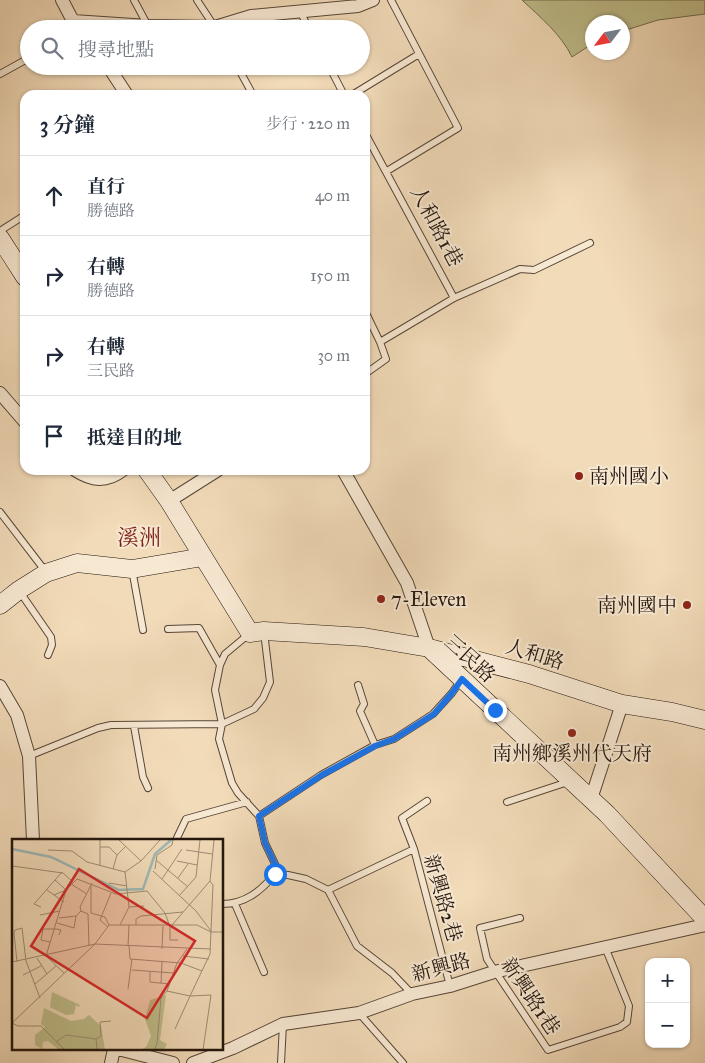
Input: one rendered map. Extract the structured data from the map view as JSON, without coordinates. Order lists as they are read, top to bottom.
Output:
{
  "streets": {
    "main road": ["人和路", "三民路"],
    "street": ["新興路"],
    "lane": ["人和路1巷", "新興路2巷", "新興路1巷"]
  },
  "crossings": [
    ["人和路", "三民路"],
    ["新興路2巷", "新興路"],
    ["新興路", "新興路1巷"]
  ],
  "districts": ["溪洲"],
  "places": [
    "南州國小",
    "7-Eleven",
    "南州國中",
    "南州鄉溪州代天府"
  ],
  "north": "bottom left",
  "page": {
    "search": "搜尋地點",
    "heading": ["3 分鐘", "步行 · 220 m"],
    "list": [
      ["直行", "勝德路", "40 m"],
      ["右轉", "勝德路", "150 m"],
      ["右轉", "三民路", "30 m"],
      "抵達目的地"
    ],
    "map_buttons": ["+", "−"]
  }
}
